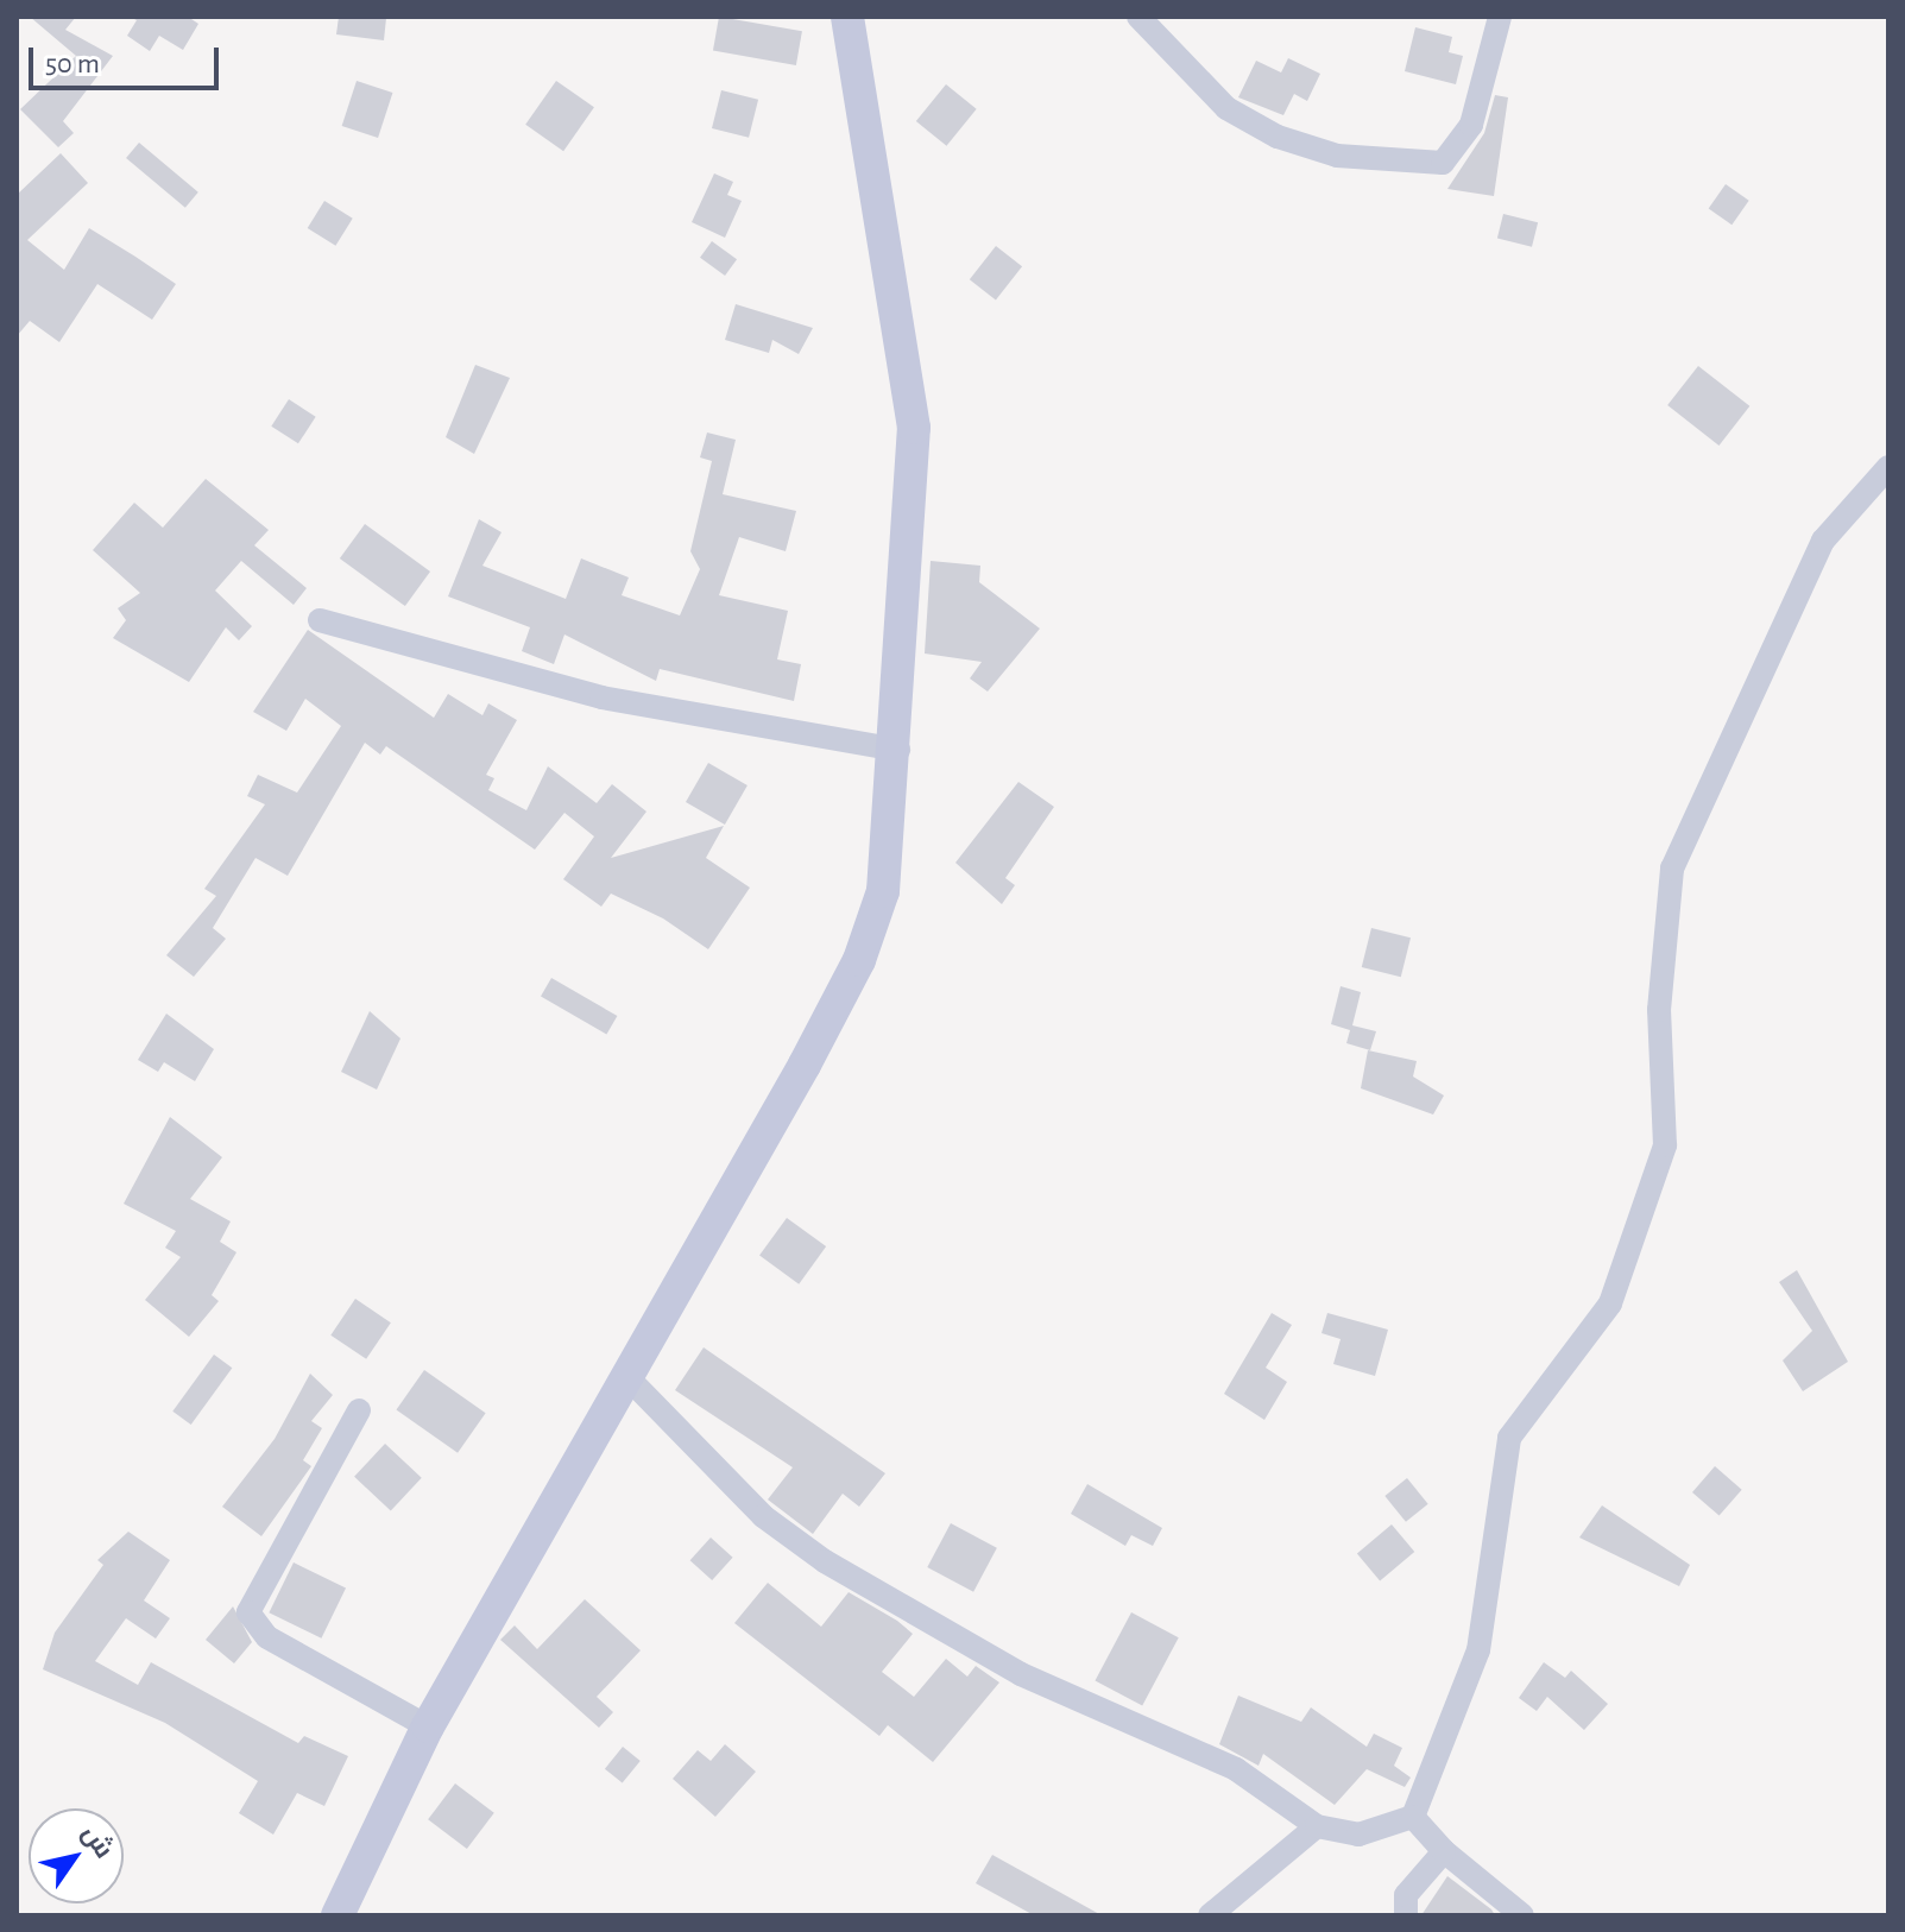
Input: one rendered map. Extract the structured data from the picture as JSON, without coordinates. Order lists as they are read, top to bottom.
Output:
{
  "scale_bar": "50 m",
  "north": "top right"
}
